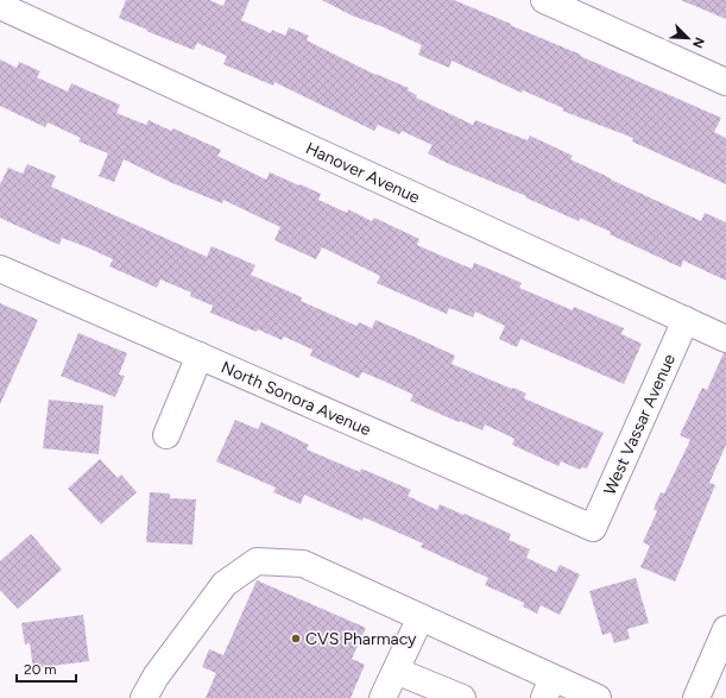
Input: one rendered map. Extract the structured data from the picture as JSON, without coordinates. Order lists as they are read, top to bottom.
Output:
{
  "streets": {
    "street": ["Hanover Avenue", "North Sonora Avenue", "West Vassar Avenue"]
  },
  "crossings": [
    ["Hanover Avenue", "West Vassar Avenue"],
    ["North Sonora Avenue", "West Vassar Avenue"]
  ],
  "places": ["CVS Pharmacy"],
  "scale_bar": "20 m",
  "north": "bottom right"
}
